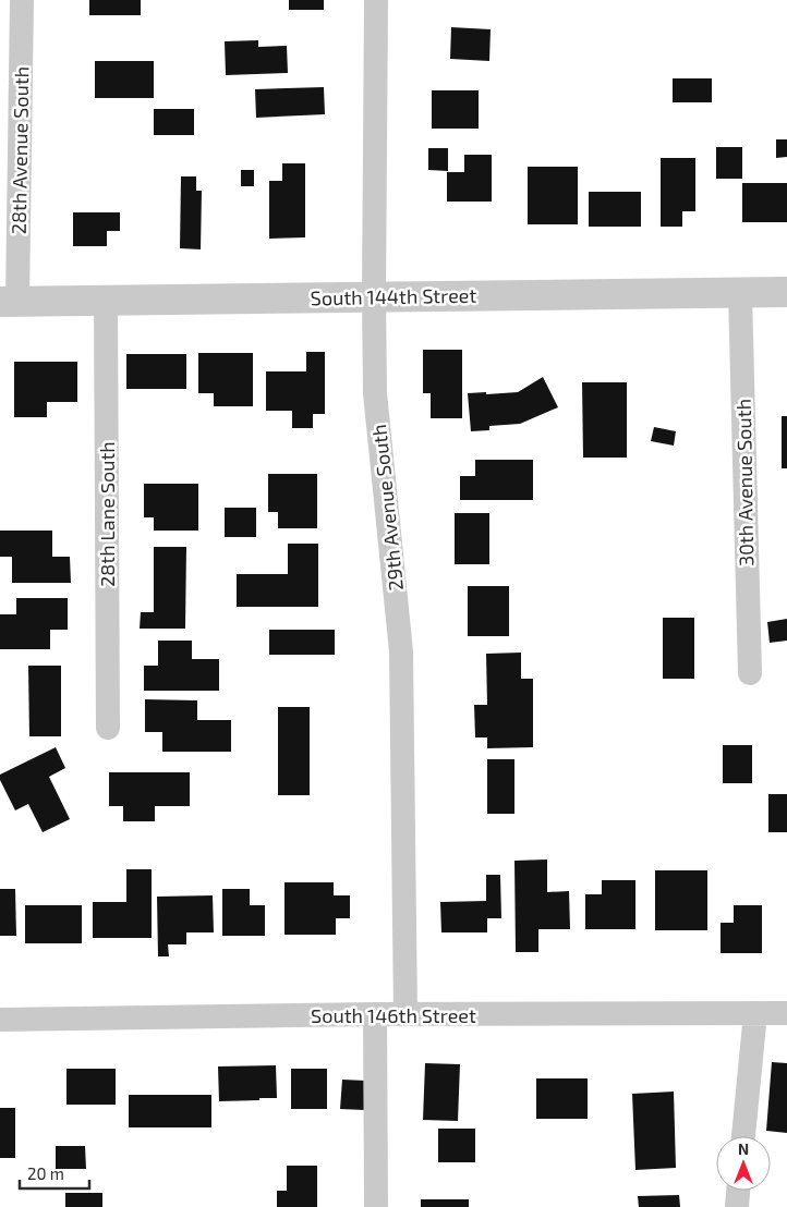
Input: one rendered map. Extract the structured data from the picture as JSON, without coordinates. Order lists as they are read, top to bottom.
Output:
{
  "streets": {
    "street": [
      "28th Avenue South",
      "South 144th Street",
      "30th Avenue South",
      "29th Avenue South",
      "28th Lane South",
      "South 146th Street"
    ]
  },
  "crossings": [
    ["28th Avenue South", "South 144th Street"],
    ["South 144th Street", "30th Avenue South"],
    ["South 144th Street", "29th Avenue South"],
    ["South 144th Street", "28th Lane South"],
    ["29th Avenue South", "South 146th Street"]
  ],
  "scale_bar": "20 m",
  "north": "top"
}
